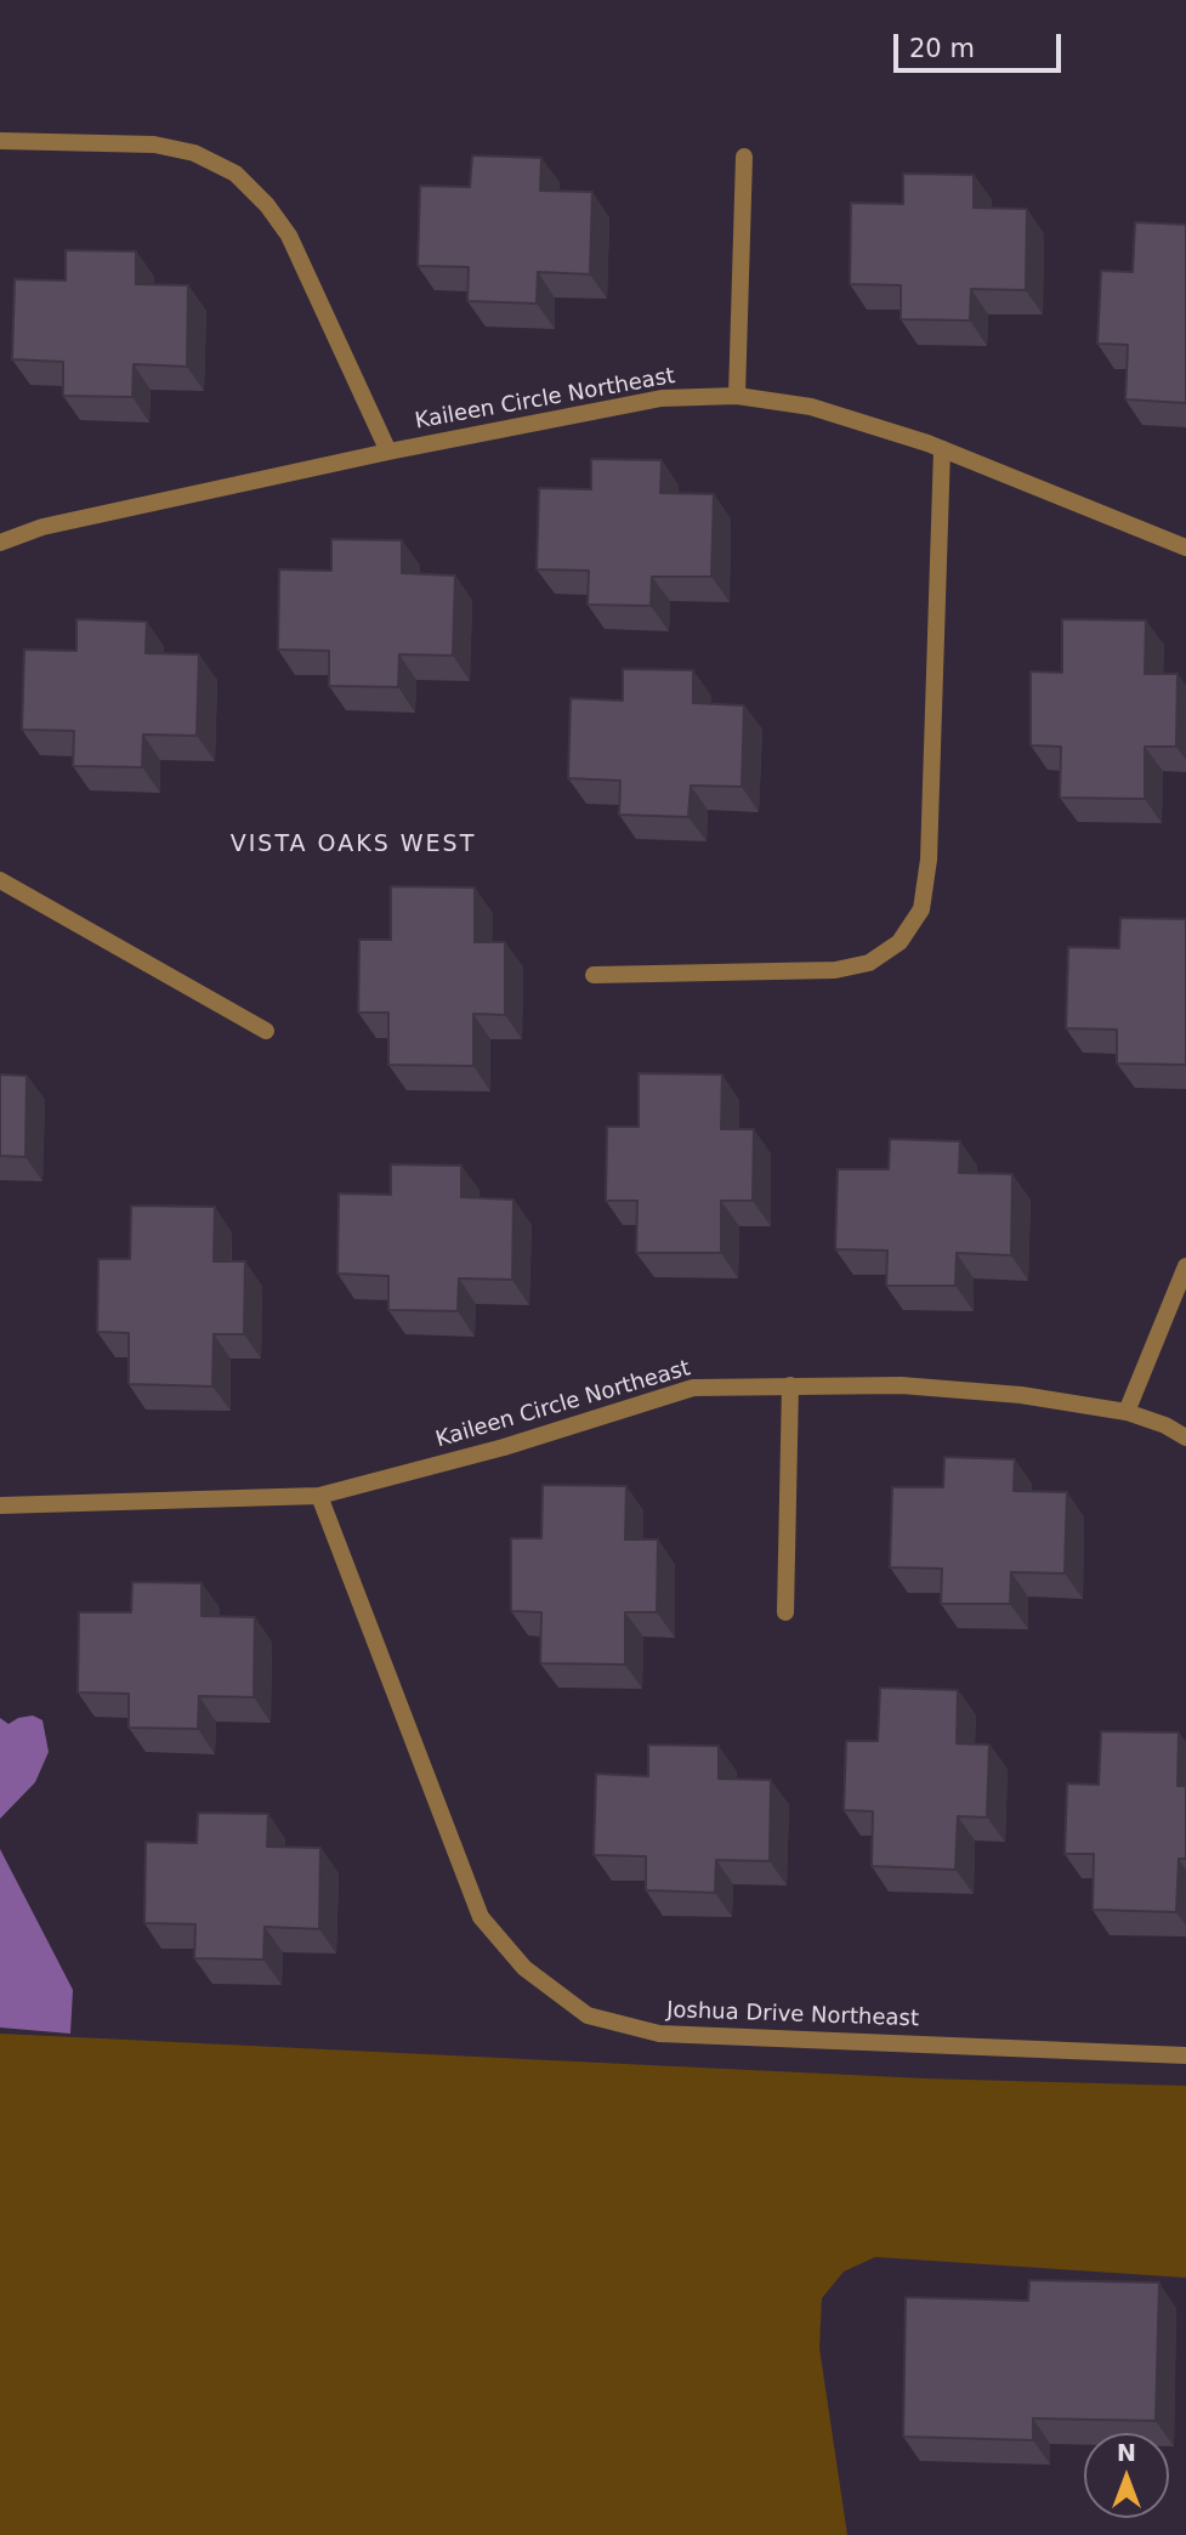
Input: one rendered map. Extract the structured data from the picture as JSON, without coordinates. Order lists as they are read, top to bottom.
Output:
{
  "streets": {
    "street": ["Kaileen Circle Northeast", "Joshua Drive Northeast"]
  },
  "crossings": [
    ["Kaileen Circle Northeast", "Joshua Drive Northeast"]
  ],
  "districts": ["VISTA OAKS WEST"],
  "scale_bar": "20 m",
  "north": "top"
}
